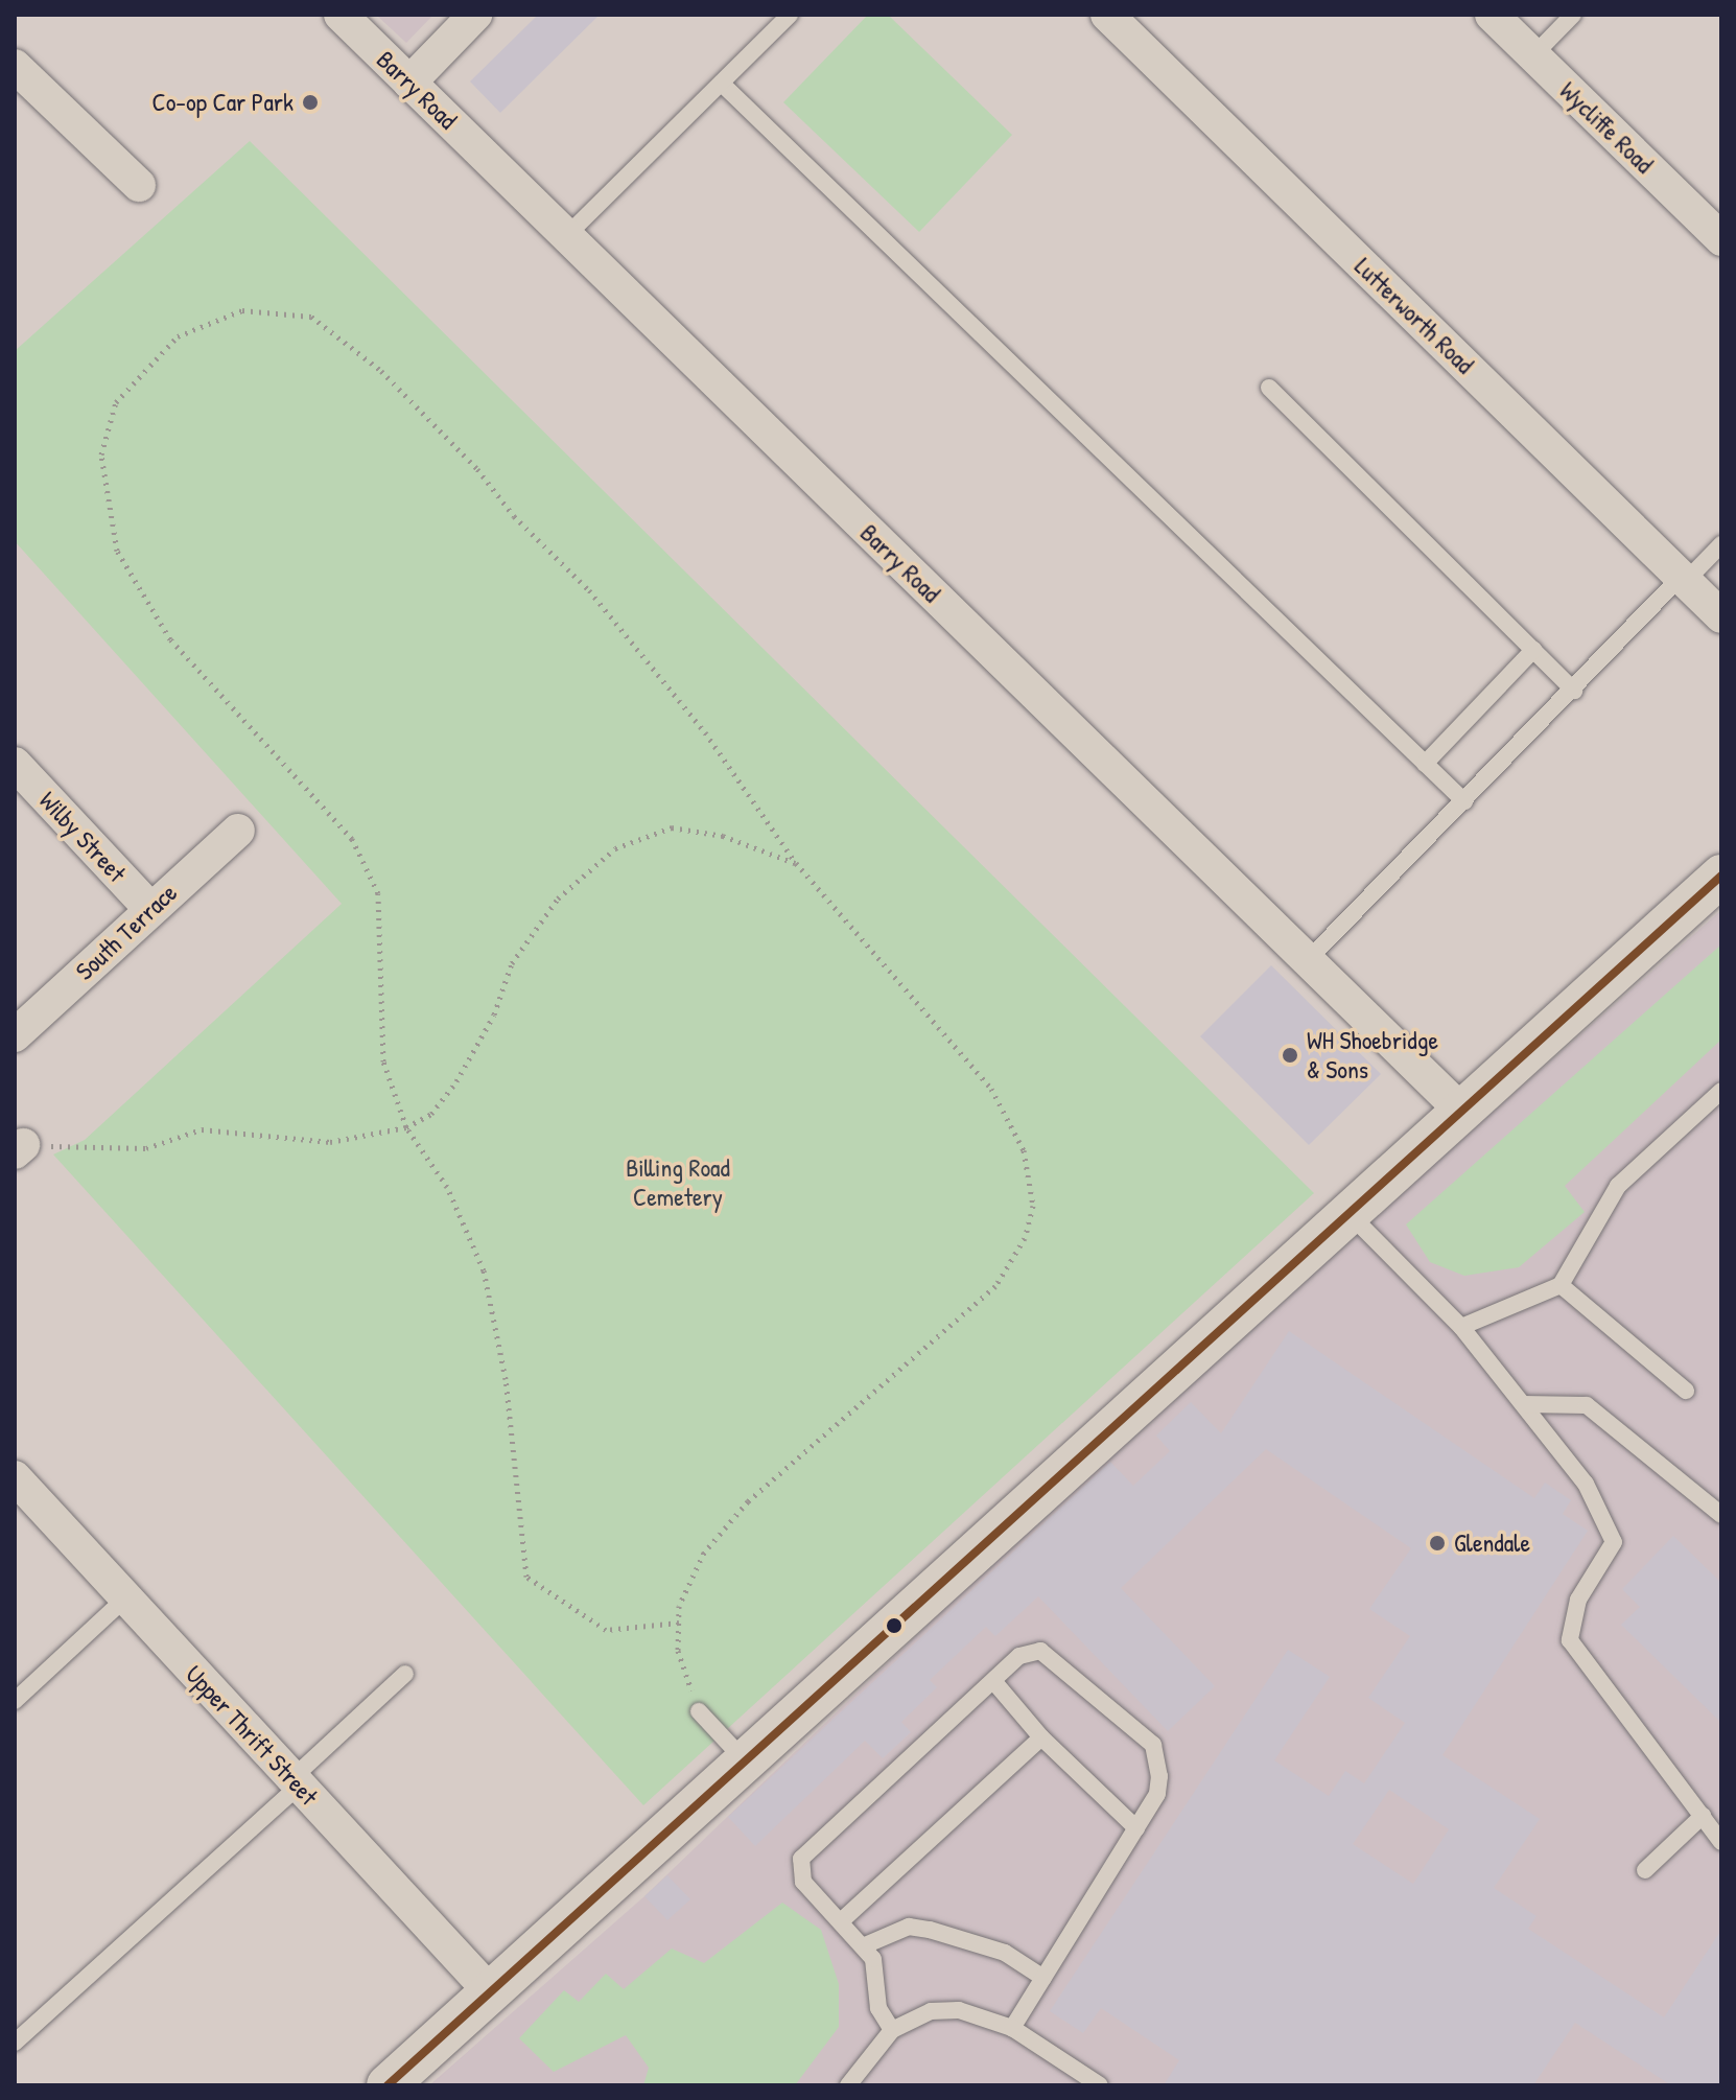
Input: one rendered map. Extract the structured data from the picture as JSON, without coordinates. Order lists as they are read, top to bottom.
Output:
{
  "streets": {
    "street": [
      "Barry Road",
      "Wycliffe Road",
      "Lutterworth Road",
      "Wilby Street",
      "South Terrace",
      "Upper Thrift Street"
    ]
  },
  "crossings": [
    ["Wilby Street", "South Terrace"]
  ],
  "parks": ["Billing Road Cemetery"],
  "places": ["Co-op Car Park", "WH Shoebridge & Sons", "Glendale"]
}
